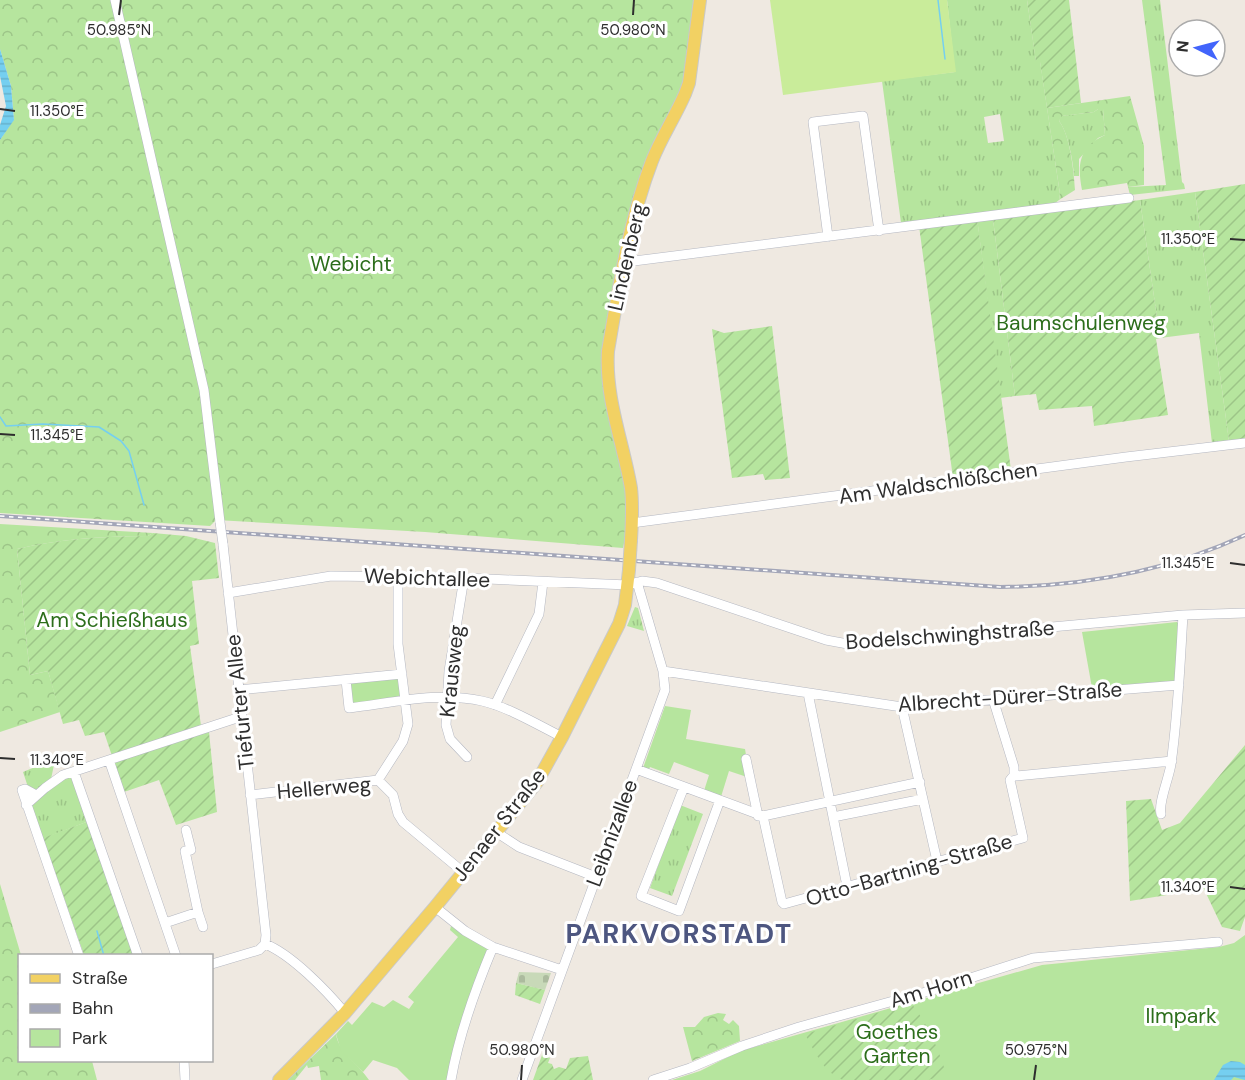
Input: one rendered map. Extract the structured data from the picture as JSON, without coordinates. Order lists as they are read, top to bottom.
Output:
{
  "streets": {
    "main road": ["Lindenberg", "Jenaer Straße"],
    "street": [
      "Am Waldschlößchen",
      "Webichtallee",
      "Bodelschwinghstraße",
      "Krausweg",
      "Albrecht-Dürer-Straße",
      "Tiefurter Allee",
      "Hellerweg",
      "Leibnizallee",
      "Otto-Bartning-Straße",
      "Am Horn"
    ]
  },
  "crossings": [
    ["Lindenberg", "Am Waldschlößchen"],
    ["Lindenberg", "Jenaer Straße"],
    ["Am Waldschlößchen", "Jenaer Straße"],
    ["Webichtallee", "Bodelschwinghstraße"],
    ["Webichtallee", "Krausweg"],
    ["Webichtallee", "Tiefurter Allee"],
    ["Webichtallee", "Jenaer Straße"],
    ["Webichtallee", "Leibnizallee"],
    ["Bodelschwinghstraße", "Jenaer Straße"],
    ["Bodelschwinghstraße", "Leibnizallee"],
    ["Albrecht-Dürer-Straße", "Leibnizallee"],
    ["Albrecht-Dürer-Straße", "Otto-Bartning-Straße"],
    ["Tiefurter Allee", "Hellerweg"],
    ["Hellerweg", "Jenaer Straße"],
    ["Jenaer Straße", "Leibnizallee"]
  ],
  "districts": ["PARKVORSTADT"],
  "parks": [
    "Webicht",
    "Baumschulenweg",
    "Am Schießhaus",
    "Ilmpark",
    "Goethes Garten"
  ],
  "legend": ["Straße", "Bahn", "Park"],
  "north": "left",
  "coordinates": [
    "50.985°N",
    "50.980°N",
    "11.350°E",
    "11.345°E",
    "11.340°E",
    "50.975°N"
  ]
}
